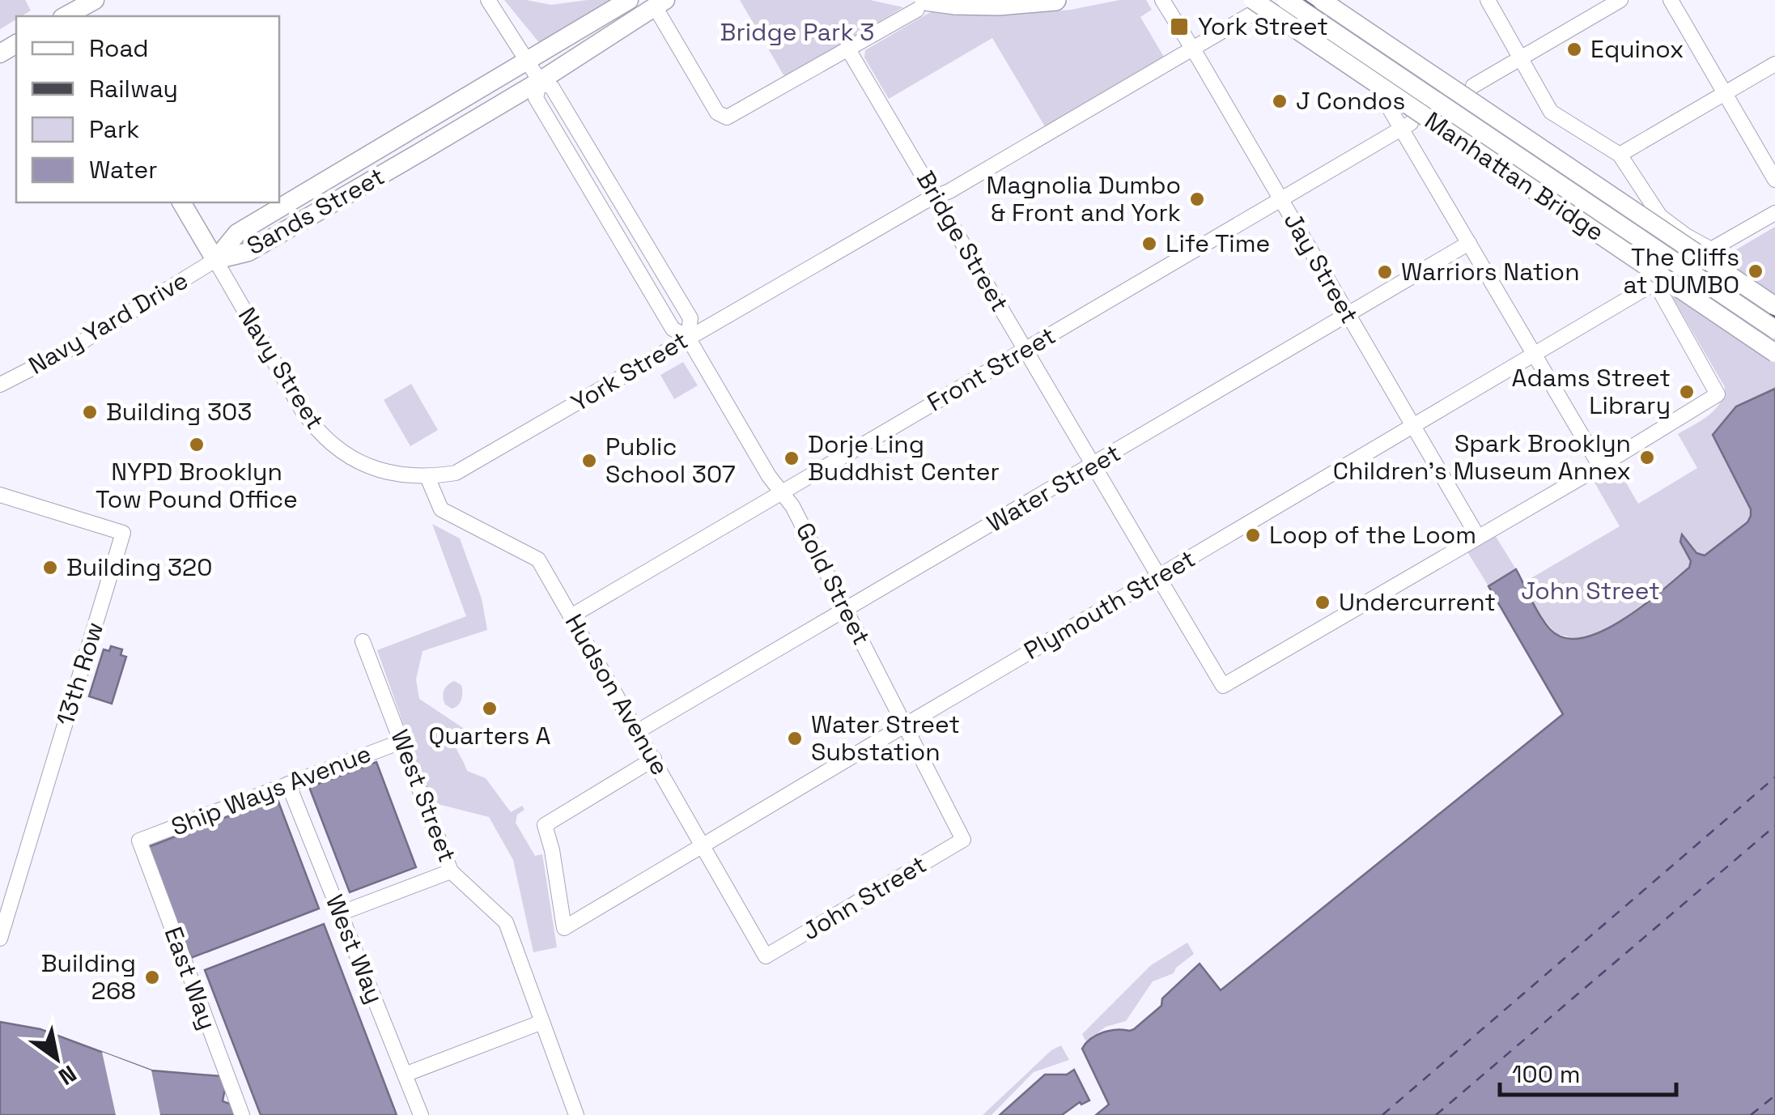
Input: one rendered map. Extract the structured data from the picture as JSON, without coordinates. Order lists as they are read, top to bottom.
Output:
{
  "streets": {
    "main road": ["Manhattan Bridge", "Sands Street", "Navy Street"],
    "street": [
      "Bridge Street",
      "Jay Street",
      "Navy Yard Drive",
      "Front Street",
      "York Street",
      "Water Street",
      "Gold Street",
      "Plymouth Street",
      "13th Row",
      "Hudson Avenue",
      "Ship Ways Avenue",
      "West Street",
      "John Street",
      "West Way",
      "East Way"
    ]
  },
  "crossings": [
    ["Manhattan Bridge", "York Street"],
    ["Sands Street", "Navy Yard Drive"],
    ["Sands Street", "Navy Street"],
    ["Sands Street", "Gold Street"],
    ["Bridge Street", "Jay Street"],
    ["Bridge Street", "Front Street"],
    ["Bridge Street", "York Street"],
    ["Bridge Street", "Water Street"],
    ["Bridge Street", "Plymouth Street"],
    ["Jay Street", "Front Street"],
    ["Jay Street", "York Street"],
    ["Jay Street", "Water Street"],
    ["Jay Street", "Plymouth Street"],
    ["Navy Yard Drive", "Navy Street"],
    ["Navy Street", "York Street"],
    ["Navy Street", "Hudson Avenue"],
    ["Front Street", "Gold Street"],
    ["Front Street", "Hudson Avenue"],
    ["York Street", "Gold Street"],
    ["York Street", "Hudson Avenue"],
    ["Water Street", "Gold Street"],
    ["Water Street", "Hudson Avenue"],
    ["Gold Street", "Plymouth Street"],
    ["Gold Street", "John Street"],
    ["Plymouth Street", "Hudson Avenue"],
    ["Hudson Avenue", "John Street"],
    ["Ship Ways Avenue", "West Street"],
    ["Ship Ways Avenue", "West Way"],
    ["Ship Ways Avenue", "East Way"]
  ],
  "parks": ["Bridge Park 3", "John Street"],
  "places": {
    "transit": ["York Street"],
    "other": [
      "Equinox",
      "J Condos",
      "Magnolia Dumbo & Front and York",
      "Life Time",
      "The Cliffs at DUMBO",
      "Warriors Nation",
      "Adams Street Library",
      "Building 303",
      "NYPD Brooklyn Tow Pound Office",
      "Spark Brooklyn Children's Museum Annex",
      "Dorje Ling Buddhist Center",
      "Public School 307",
      "Loop of the Loom",
      "Building 320",
      "Undercurrent",
      "Quarters A",
      "Water Street Substation",
      "Building 268"
    ]
  },
  "legend": [
    "Road",
    "Railway",
    "Park",
    "Water"
  ],
  "scale_bar": "100 m",
  "north": "bottom right"
}
